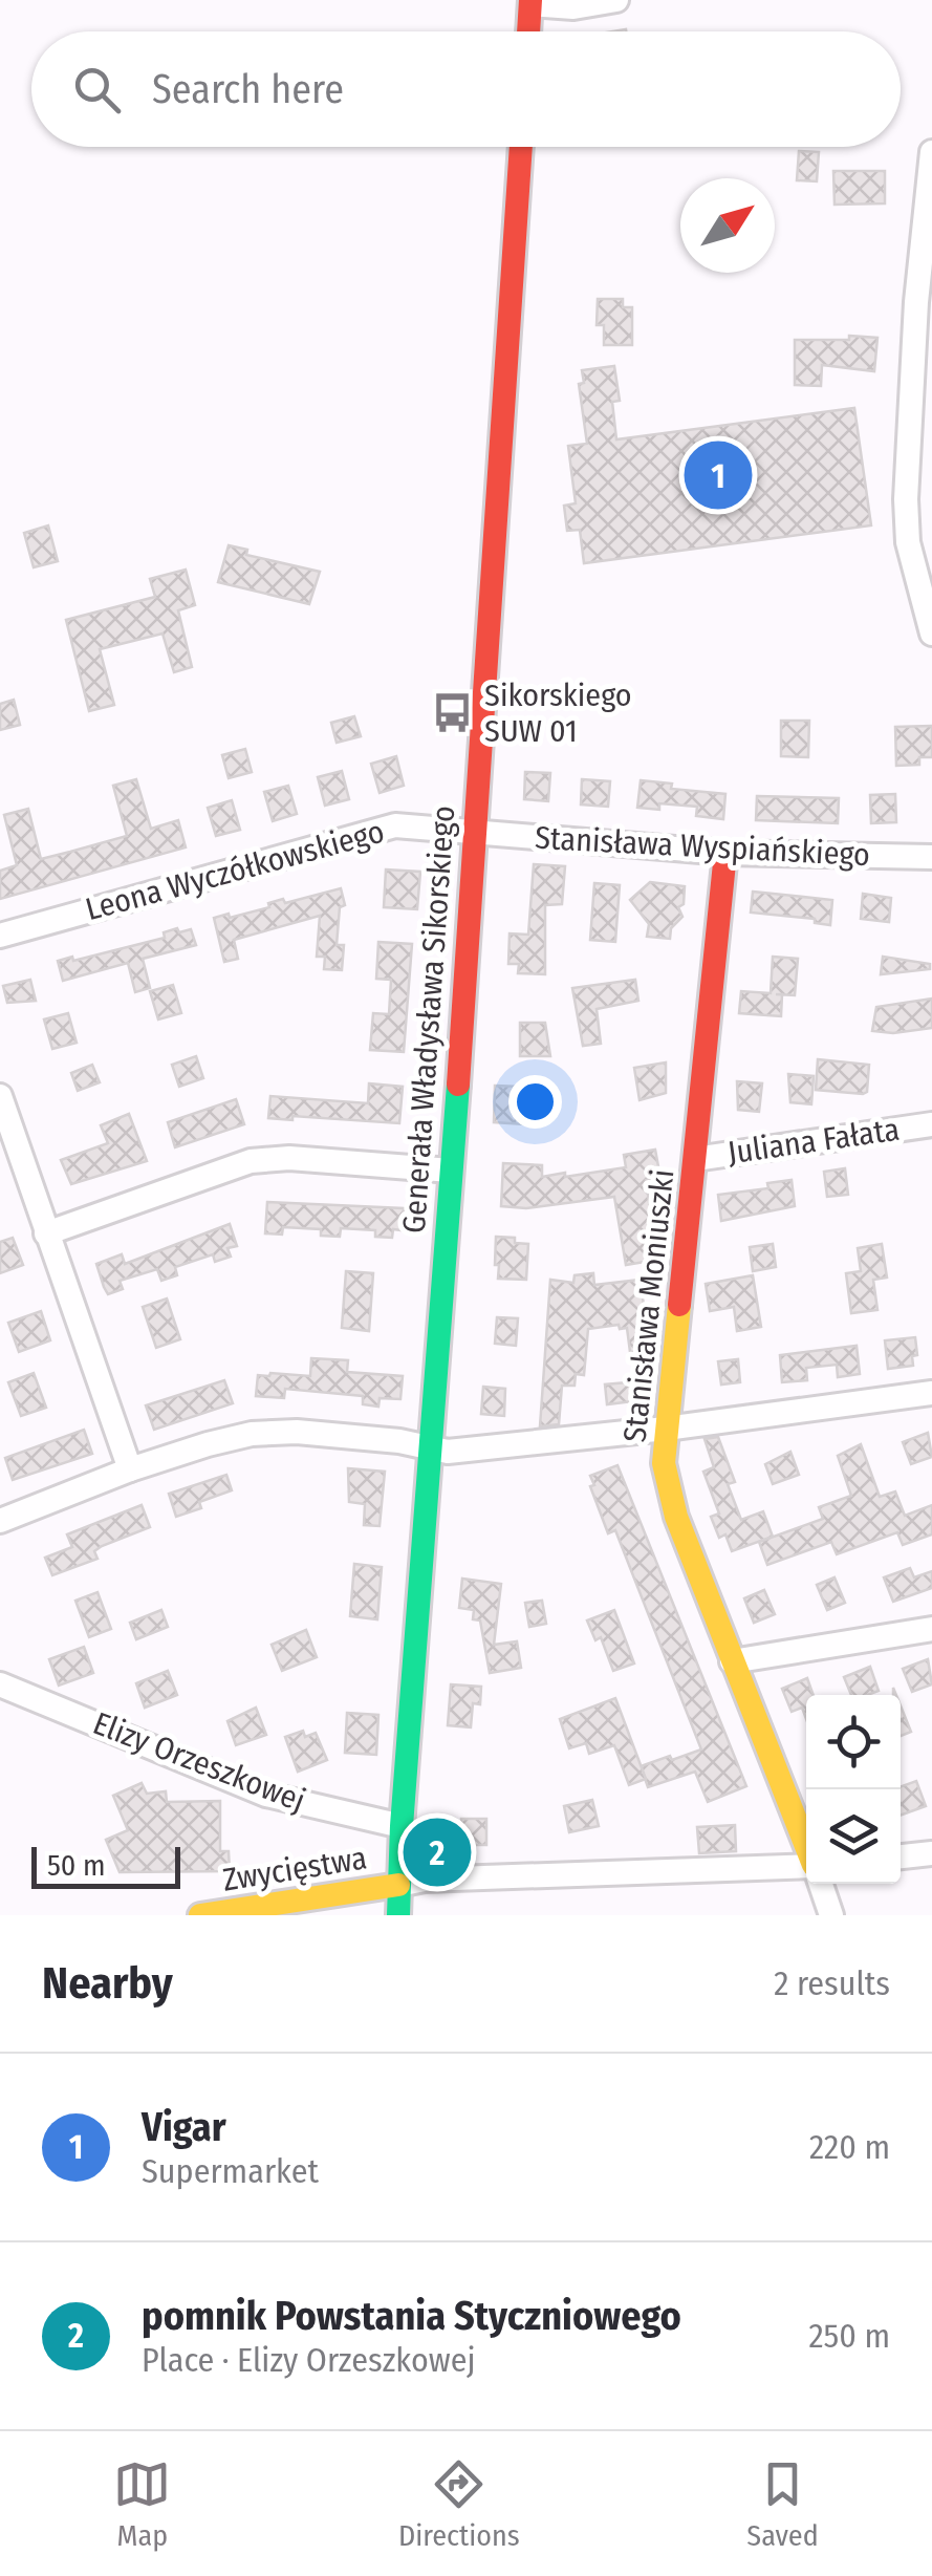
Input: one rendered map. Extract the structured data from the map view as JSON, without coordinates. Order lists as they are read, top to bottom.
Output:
{
  "streets": {
    "street": [
      "Stanisława Wyspiańskiego",
      "Leona Wyczółkowskiego",
      "Generała Władysława Sikorskiego",
      "Juliana Fałata",
      "Stanisława Moniuszki",
      "Elizy Orzeszkowej",
      "Zwycięstwa"
    ]
  },
  "crossings": [
    ["Stanisława Wyspiańskiego", "Leona Wyczółkowskiego"],
    ["Stanisława Wyspiańskiego", "Generała Władysława Sikorskiego"],
    ["Stanisława Wyspiańskiego", "Stanisława Moniuszki"],
    ["Leona Wyczółkowskiego", "Generała Władysława Sikorskiego"],
    ["Generała Władysława Sikorskiego", "Elizy Orzeszkowej"],
    ["Generała Władysława Sikorskiego", "Zwycięstwa"],
    ["Juliana Fałata", "Stanisława Moniuszki"]
  ],
  "places": {
    "bus stop": ["Sikorskiego SUW 01"]
  },
  "scale_bar": "50 m",
  "north": "top right",
  "page": {
    "search": "Search here",
    "pins": ["1", "2"],
    "scale": "50 m",
    "heading": ["Nearby", "2 results"],
    "list": [
      {
        "mark": "1",
        "name": "Vigar",
        "note": "Supermarket",
        "value": "220 m"
      },
      {
        "mark": "2",
        "name": "pomnik Powstania Styczniowego",
        "note": "Place · Elizy Orzeszkowej",
        "value": "250 m"
      }
    ],
    "nav": ["Map", "Directions", "Saved"]
  }
}
